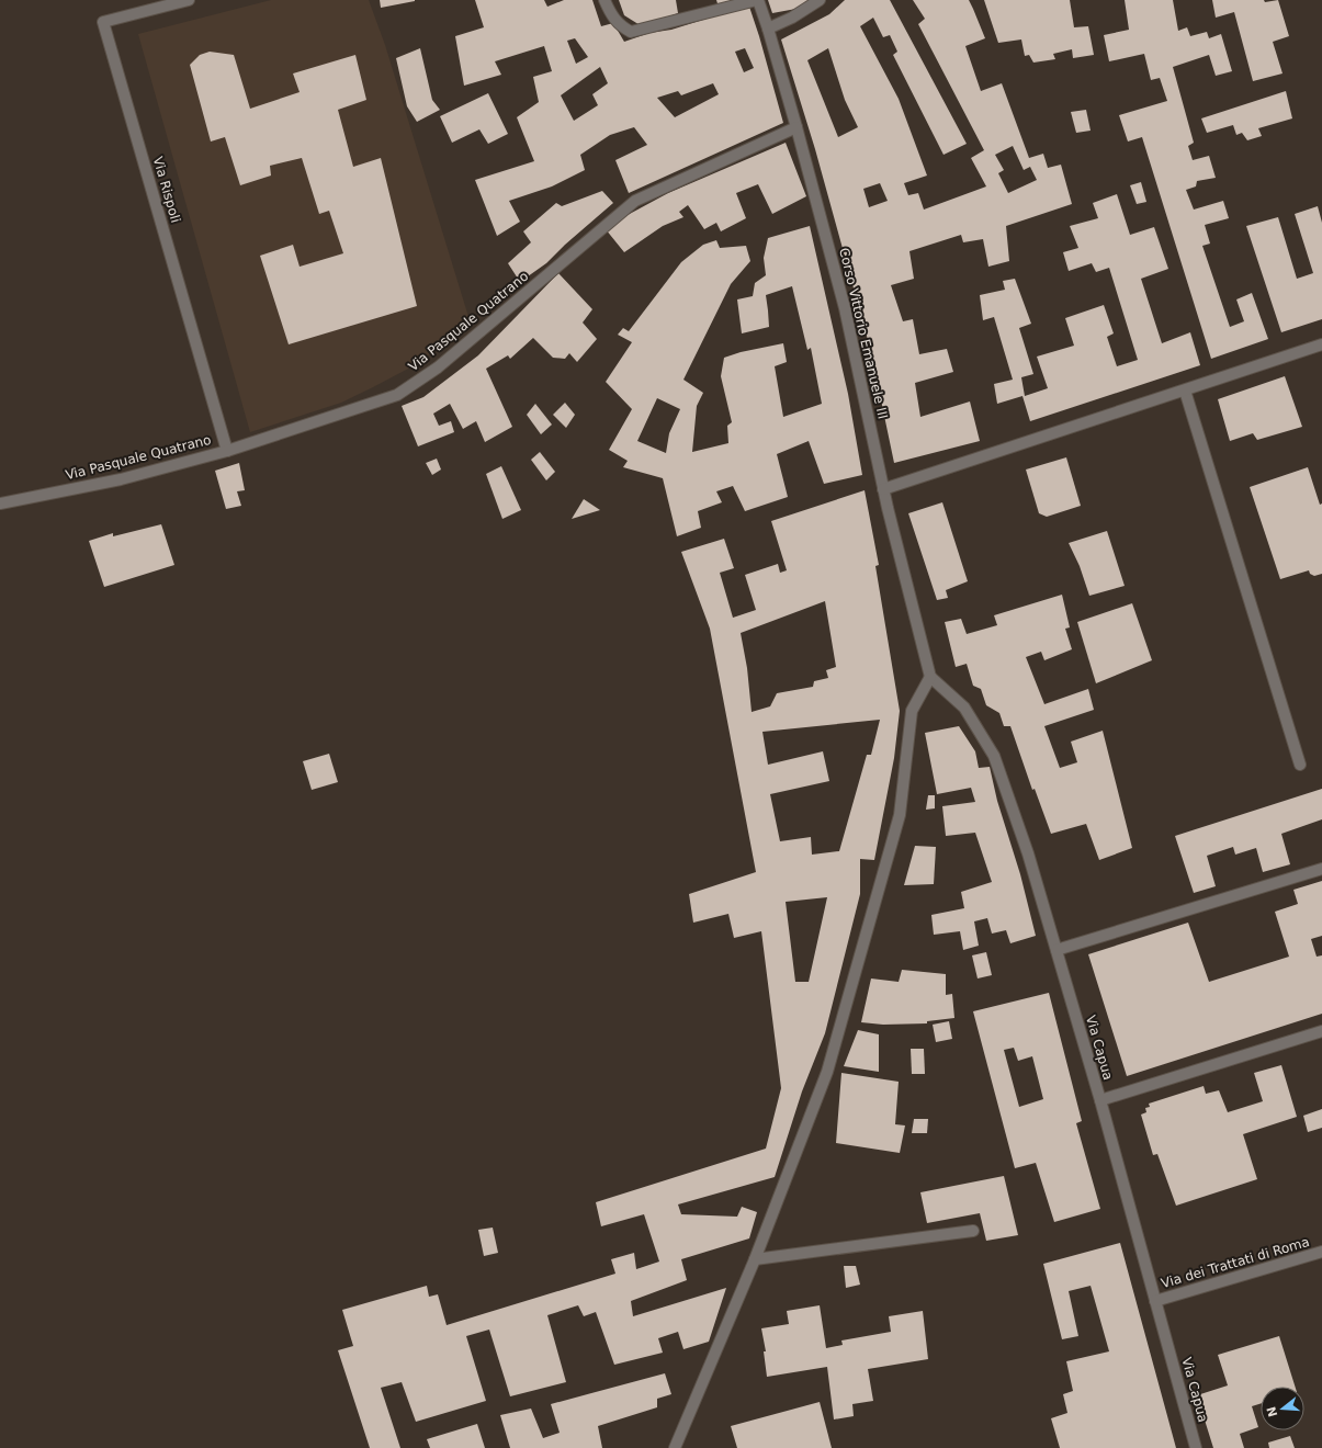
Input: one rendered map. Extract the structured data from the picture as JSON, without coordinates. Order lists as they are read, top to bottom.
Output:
{
  "streets": {
    "street": [
      "Via Rispoli",
      "Via Pasquale Quatrano",
      "Corso Vittorio Emanuele III",
      "Via Capua",
      "Via dei Trattati di Roma"
    ]
  },
  "crossings": [
    ["Via Rispoli", "Via Pasquale Quatrano"],
    ["Via Pasquale Quatrano", "Corso Vittorio Emanuele III"],
    ["Corso Vittorio Emanuele III", "Via Capua"],
    ["Via Capua", "Via dei Trattati di Roma"]
  ],
  "north": "left"
}
